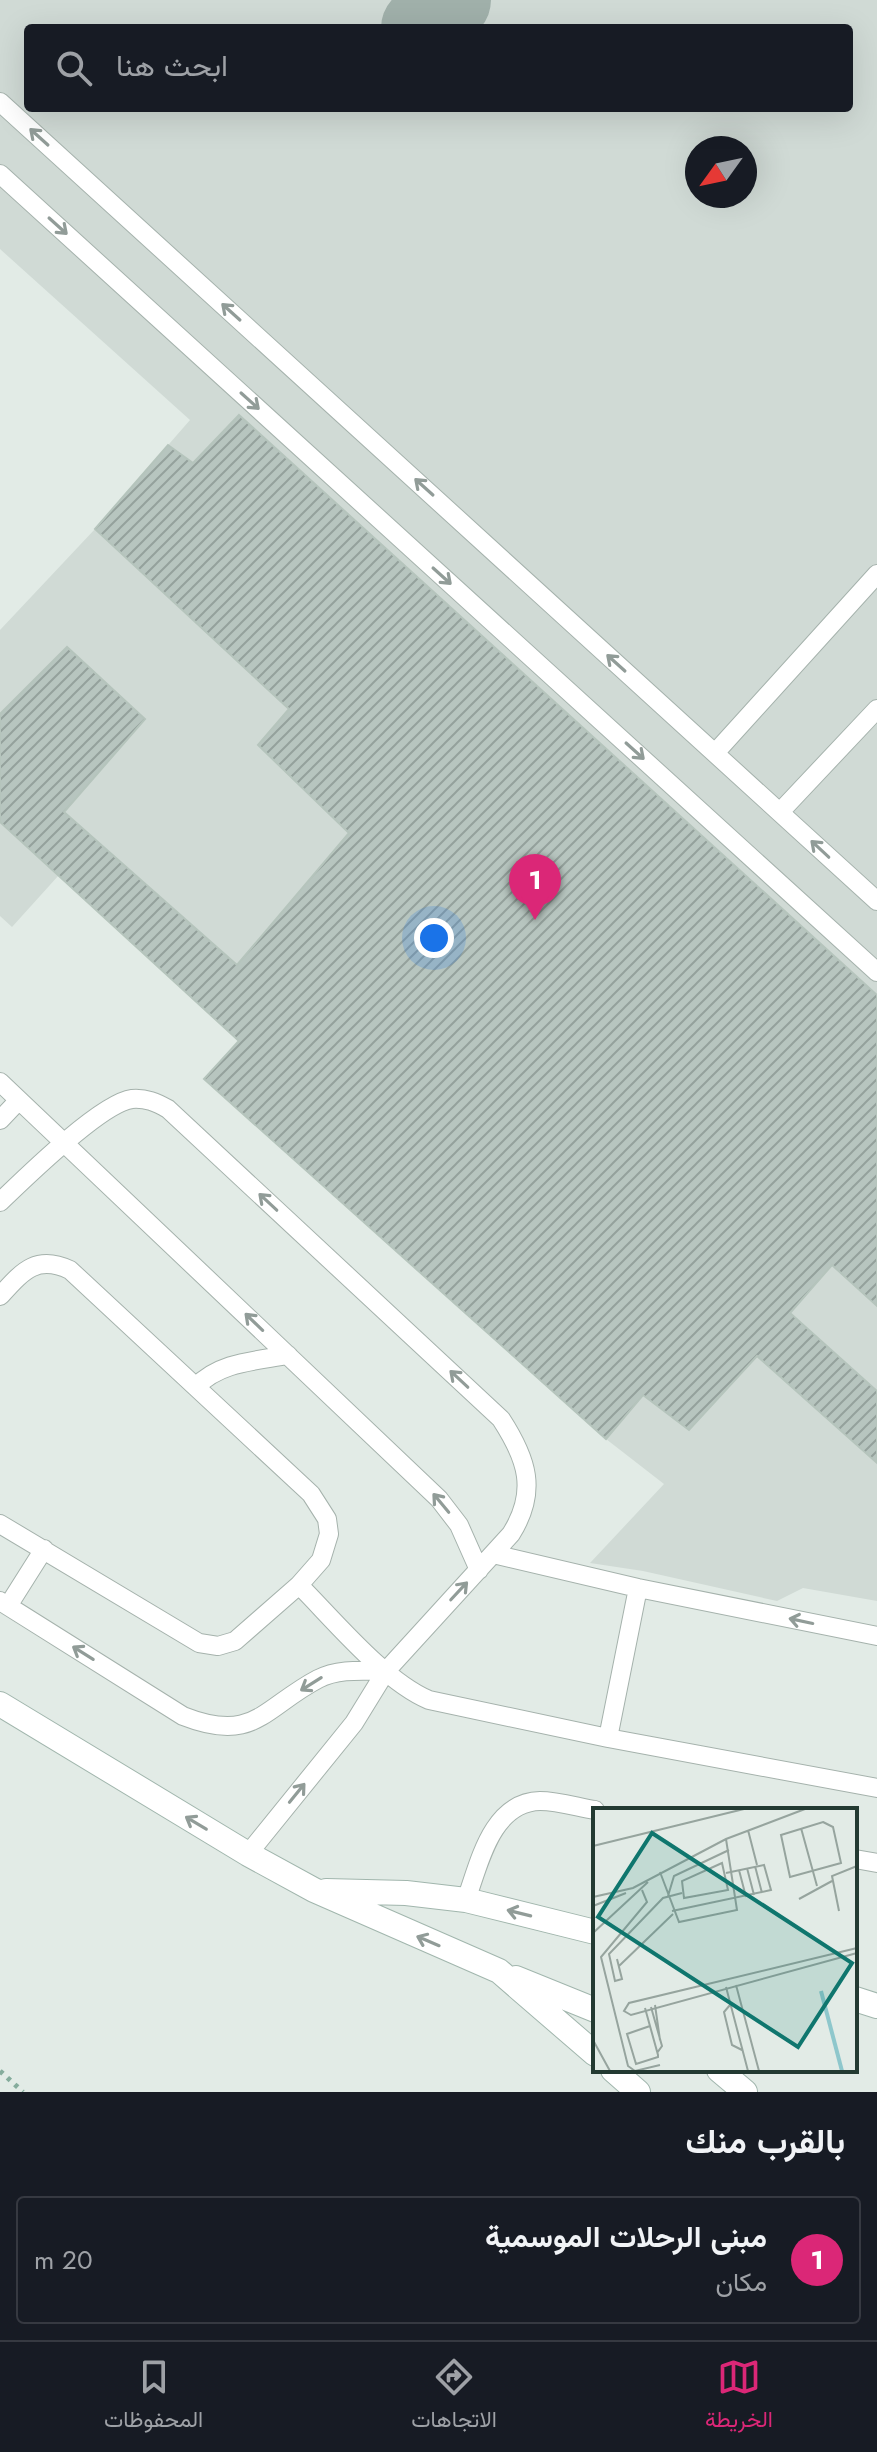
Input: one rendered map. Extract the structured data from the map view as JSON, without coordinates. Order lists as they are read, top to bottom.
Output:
{
  "north": "bottom left",
  "page": {
    "search": "ابحث هنا",
    "pins": "1",
    "heading": "بالقرب منك",
    "list": [
      {
        "mark": "1",
        "name": "مبنى الرحلات الموسمية",
        "note": "مكان",
        "value": "20 m"
      }
    ],
    "nav": ["الخريطة", "الاتجاهات", "المحفوظات"]
  }
}
